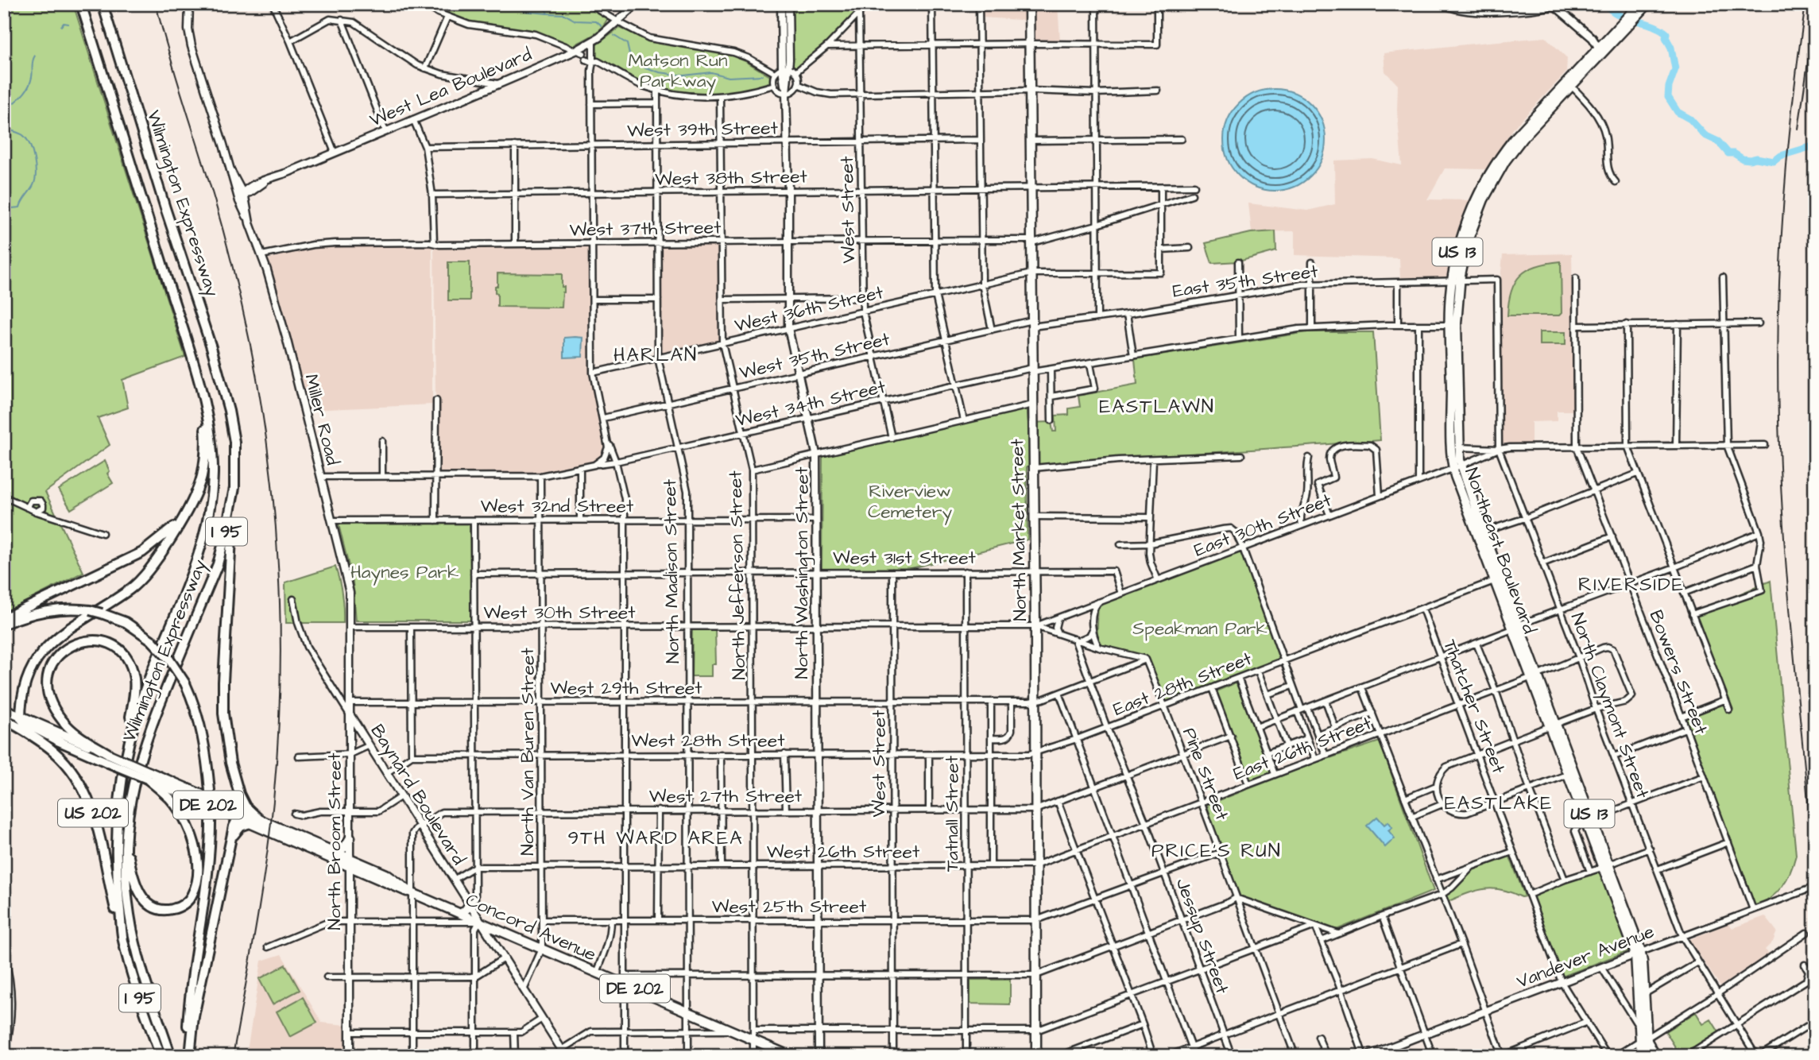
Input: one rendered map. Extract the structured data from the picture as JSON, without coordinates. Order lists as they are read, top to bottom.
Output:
{
  "streets": {
    "highway": [
      "Wilmington Expressway",
      "I 95",
      "DE 202",
      "US 202"
    ],
    "main road": [
      "US 13",
      "North Market Street",
      "Northeast Boulevard",
      "Concord Avenue"
    ],
    "street": [
      "West Lea Boulevard",
      "West 39th Street",
      "West 38th Street",
      "West Street",
      "West 37th Street",
      "East 35th Street",
      "West 36th Street",
      "West 35th Street",
      "West 34th Street",
      "Miller Road",
      "West 32nd Street",
      "East 30th Street",
      "West 31st Street",
      "North Madison Street",
      "North Washington Street",
      "North Jefferson Street",
      "West 30th Street",
      "Bowers Street",
      "East 28th Street",
      "West 29th Street",
      "North Claymont Street",
      "Thatcher Street",
      "West 28th Street",
      "East 26th Street",
      "North Van Buren Street",
      "Pine Street",
      "Baynard Boulevard",
      "West 27th Street",
      "Tatnall Street",
      "North Broom Street",
      "West 26th Street",
      "West 25th Street",
      "Jessup Street",
      "Vandever Avenue"
    ]
  },
  "crossings": [
    ["West Lea Boulevard", "Miller Road"],
    ["West 39th Street", "West Street"],
    ["West 39th Street", "North Madison Street"],
    ["West 39th Street", "North Washington Street"],
    ["West 39th Street", "North Jefferson Street"],
    ["West 38th Street", "West Street"],
    ["West 38th Street", "North Market Street"],
    ["West 38th Street", "North Madison Street"],
    ["West 38th Street", "North Washington Street"],
    ["West 38th Street", "North Jefferson Street"],
    ["Wilmington Expressway", "US 202"],
    ["West Street", "West 37th Street"],
    ["West Street", "West 36th Street"],
    ["West Street", "West 35th Street"],
    ["West Street", "West 34th Street"],
    ["West Street", "West 31st Street"],
    ["West Street", "West 30th Street"],
    ["West Street", "West 29th Street"],
    ["West Street", "West 28th Street"],
    ["West Street", "West 27th Street"],
    ["West Street", "West 26th Street"],
    ["West Street", "West 25th Street"],
    ["West 37th Street", "Miller Road"],
    ["West 37th Street", "North Market Street"],
    ["West 37th Street", "North Madison Street"],
    ["West 37th Street", "North Washington Street"],
    ["West 37th Street", "North Jefferson Street"],
    ["US 13", "East 35th Street"],
    ["US 13", "West 34th Street"],
    ["US 13", "East 30th Street"],
    ["US 13", "Northeast Boulevard"],
    ["East 35th Street", "West 35th Street"],
    ["East 35th Street", "North Market Street"],
    ["East 35th Street", "North Claymont Street"],
    ["West 36th Street", "North Market Street"],
    ["West 36th Street", "North Madison Street"],
    ["West 36th Street", "North Washington Street"],
    ["West 36th Street", "North Jefferson Street"],
    ["West 35th Street", "North Market Street"],
    ["West 35th Street", "North Madison Street"],
    ["West 35th Street", "North Washington Street"],
    ["West 35th Street", "North Jefferson Street"],
    ["West 34th Street", "Miller Road"],
    ["West 34th Street", "North Market Street"],
    ["West 34th Street", "Northeast Boulevard"],
    ["West 34th Street", "North Madison Street"],
    ["West 34th Street", "North Washington Street"],
    ["West 34th Street", "North Jefferson Street"],
    ["West 34th Street", "North Van Buren Street"],
    ["Miller Road", "West 32nd Street"],
    ["Miller Road", "West 30th Street"],
    ["Miller Road", "North Broom Street"],
    ["West 32nd Street", "North Madison Street"],
    ["West 32nd Street", "North Washington Street"],
    ["West 32nd Street", "North Jefferson Street"],
    ["West 32nd Street", "North Van Buren Street"],
    ["East 30th Street", "North Market Street"],
    ["East 30th Street", "Northeast Boulevard"],
    ["East 30th Street", "West 31st Street"],
    ["East 30th Street", "West 30th Street"],
    ["East 30th Street", "North Claymont Street"],
    ["East 30th Street", "Jessup Street"],
    ["North Market Street", "West 31st Street"],
    ["North Market Street", "West 30th Street"],
    ["North Market Street", "East 28th Street"],
    ["North Market Street", "West 29th Street"],
    ["North Market Street", "West 28th Street"],
    ["North Market Street", "East 26th Street"],
    ["North Market Street", "West 27th Street"],
    ["North Market Street", "West 26th Street"],
    ["North Market Street", "West 25th Street"],
    ["Northeast Boulevard", "East 28th Street"],
    ["Northeast Boulevard", "East 26th Street"],
    ["Northeast Boulevard", "Vandever Avenue"],
    ["West 31st Street", "North Madison Street"],
    ["West 31st Street", "North Washington Street"],
    ["West 31st Street", "North Jefferson Street"],
    ["West 31st Street", "North Van Buren Street"],
    ["West 31st Street", "Tatnall Street"],
    ["North Madison Street", "West 30th Street"],
    ["North Madison Street", "West 29th Street"],
    ["North Madison Street", "West 28th Street"],
    ["North Madison Street", "West 27th Street"],
    ["North Madison Street", "West 26th Street"],
    ["North Madison Street", "West 25th Street"],
    ["North Madison Street", "Concord Avenue"],
    ["North Washington Street", "West 30th Street"],
    ["North Washington Street", "West 29th Street"],
    ["North Washington Street", "West 28th Street"],
    ["North Washington Street", "West 27th Street"],
    ["North Washington Street", "West 26th Street"],
    ["North Washington Street", "West 25th Street"],
    ["North Jefferson Street", "West 30th Street"],
    ["North Jefferson Street", "West 29th Street"],
    ["North Jefferson Street", "West 28th Street"],
    ["North Jefferson Street", "West 27th Street"],
    ["North Jefferson Street", "West 26th Street"],
    ["North Jefferson Street", "West 25th Street"],
    ["North Jefferson Street", "Concord Avenue"],
    ["West 30th Street", "North Van Buren Street"],
    ["West 30th Street", "Tatnall Street"],
    ["West 30th Street", "North Broom Street"],
    ["Bowers Street", "Vandever Avenue"],
    ["East 28th Street", "Thatcher Street"],
    ["East 28th Street", "West 28th Street"],
    ["East 28th Street", "Pine Street"],
    ["East 28th Street", "Jessup Street"],
    ["West 29th Street", "North Van Buren Street"],
    ["West 29th Street", "Pine Street"],
    ["West 29th Street", "Tatnall Street"],
    ["West 29th Street", "North Broom Street"],
    ["West 29th Street", "Jessup Street"],
    ["North Claymont Street", "East 26th Street"],
    ["North Claymont Street", "Vandever Avenue"],
    ["Thatcher Street", "East 26th Street"],
    ["Thatcher Street", "Vandever Avenue"],
    ["West 28th Street", "North Van Buren Street"],
    ["West 28th Street", "Tatnall Street"],
    ["East 26th Street", "Pine Street"],
    ["East 26th Street", "West 26th Street"],
    ["East 26th Street", "Jessup Street"],
    ["North Van Buren Street", "Baynard Boulevard"],
    ["North Van Buren Street", "West 27th Street"],
    ["North Van Buren Street", "West 26th Street"],
    ["North Van Buren Street", "West 25th Street"],
    ["North Van Buren Street", "Concord Avenue"],
    ["Baynard Boulevard", "West 27th Street"],
    ["Baynard Boulevard", "North Broom Street"],
    ["Baynard Boulevard", "Concord Avenue"],
    ["West 27th Street", "Tatnall Street"],
    ["DE 202", "US 202"],
    ["DE 202", "Concord Avenue"],
    ["Tatnall Street", "West 26th Street"],
    ["Tatnall Street", "West 25th Street"],
    ["North Broom Street", "Concord Avenue"]
  ],
  "districts": [
    "HARLAN",
    "EASTLAWN",
    "RIVERSIDE",
    "EASTLAKE",
    "9TH WARD AREA",
    "PRICE’S RUN"
  ],
  "parks": [
    "Matson Run Parkway",
    "Riverview Cemetery",
    "Haynes Park",
    "Speakman Park"
  ]
}
